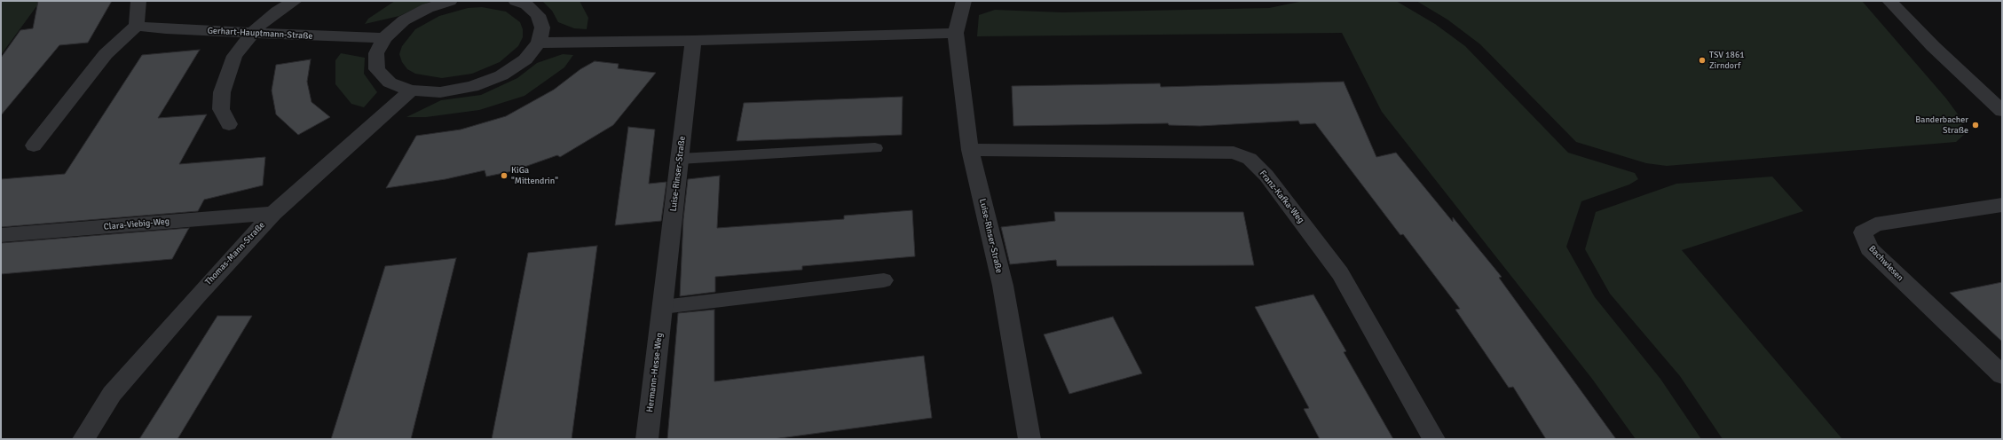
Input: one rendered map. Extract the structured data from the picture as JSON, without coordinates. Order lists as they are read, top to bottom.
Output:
{
  "streets": {
    "street": [
      "Gerhart-Hauptmann-Straße",
      "Luise-Rinser-Straße",
      "Franz-Kafka-Weg",
      "Clara-Viebig-Weg",
      "Thomas-Mann-Straße",
      "Bachwiesen",
      "Hermann-Hesse-Weg"
    ]
  },
  "crossings": [
    ["Luise-Rinser-Straße", "Franz-Kafka-Weg"],
    ["Luise-Rinser-Straße", "Hermann-Hesse-Weg"],
    ["Clara-Viebig-Weg", "Thomas-Mann-Straße"]
  ],
  "places": ["TSV 1861 Zirndorf", "Banderbacher Straße", "KiGa \"Mittendrin\""]
}
